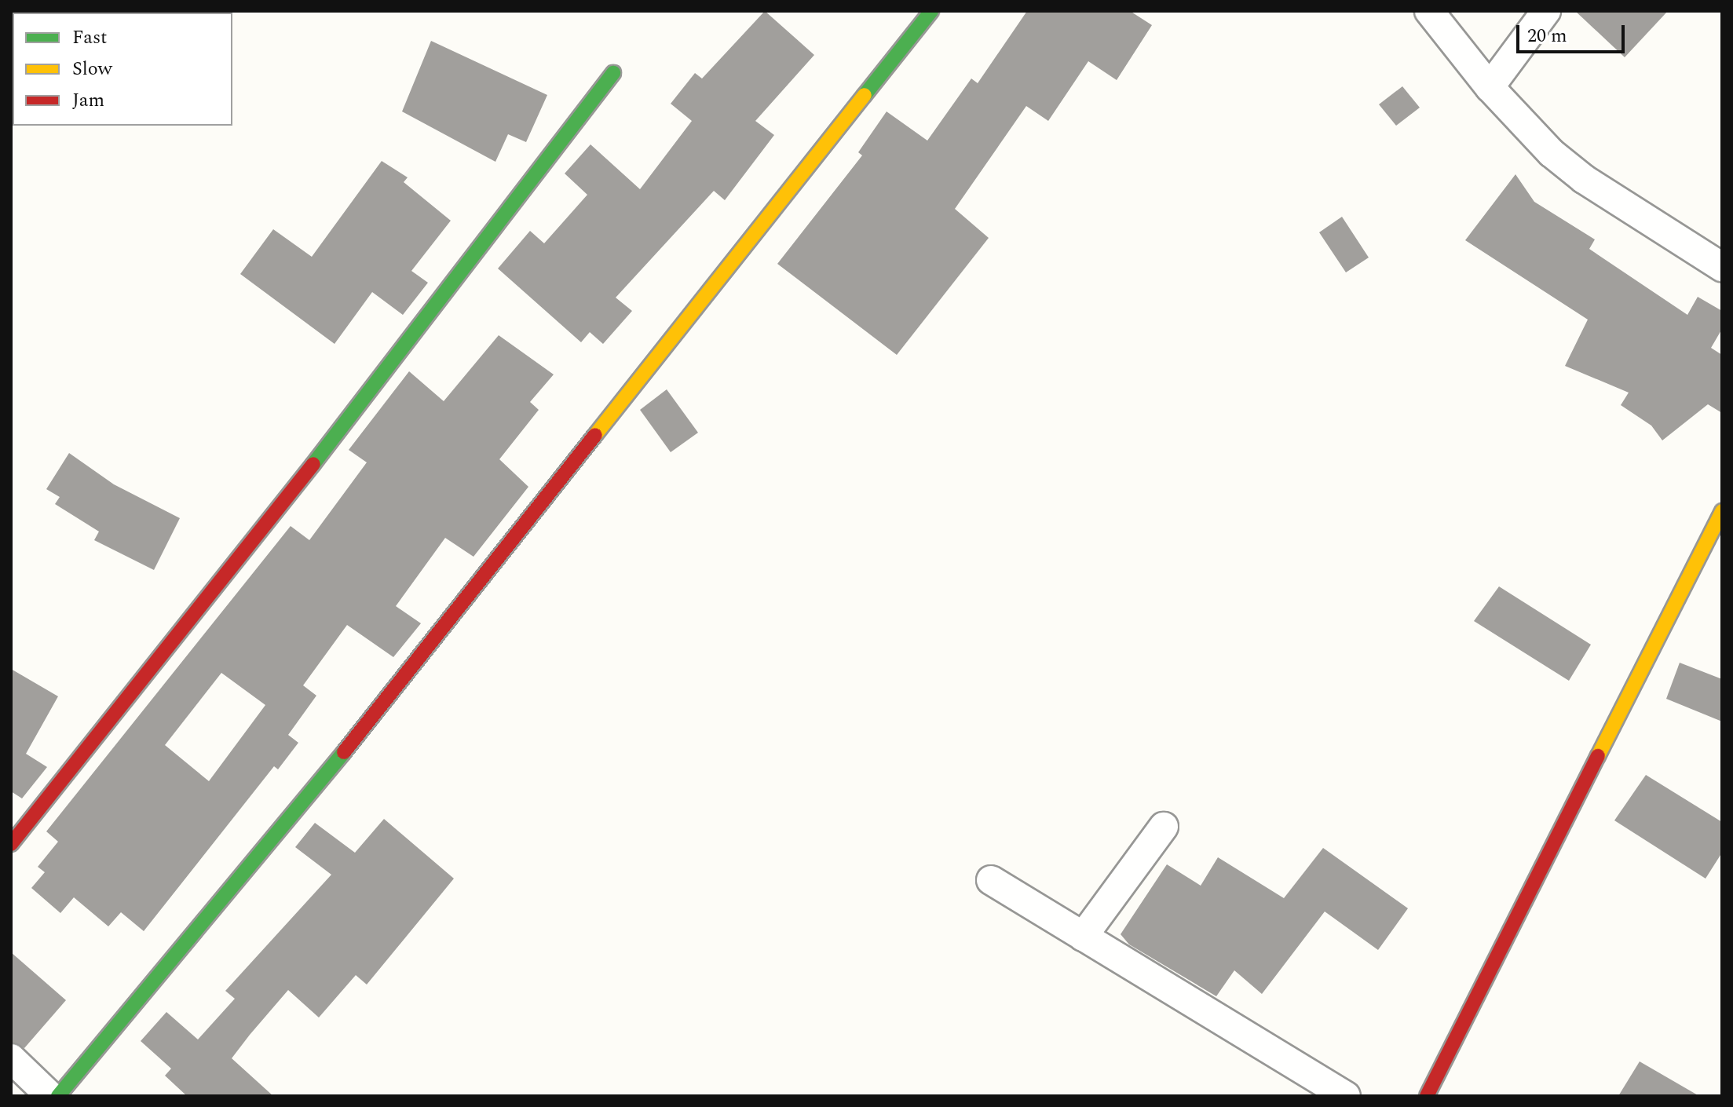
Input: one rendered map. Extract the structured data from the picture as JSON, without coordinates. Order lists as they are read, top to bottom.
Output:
{
  "legend": ["Fast", "Slow", "Jam"],
  "scale_bar": "20 m"
}
